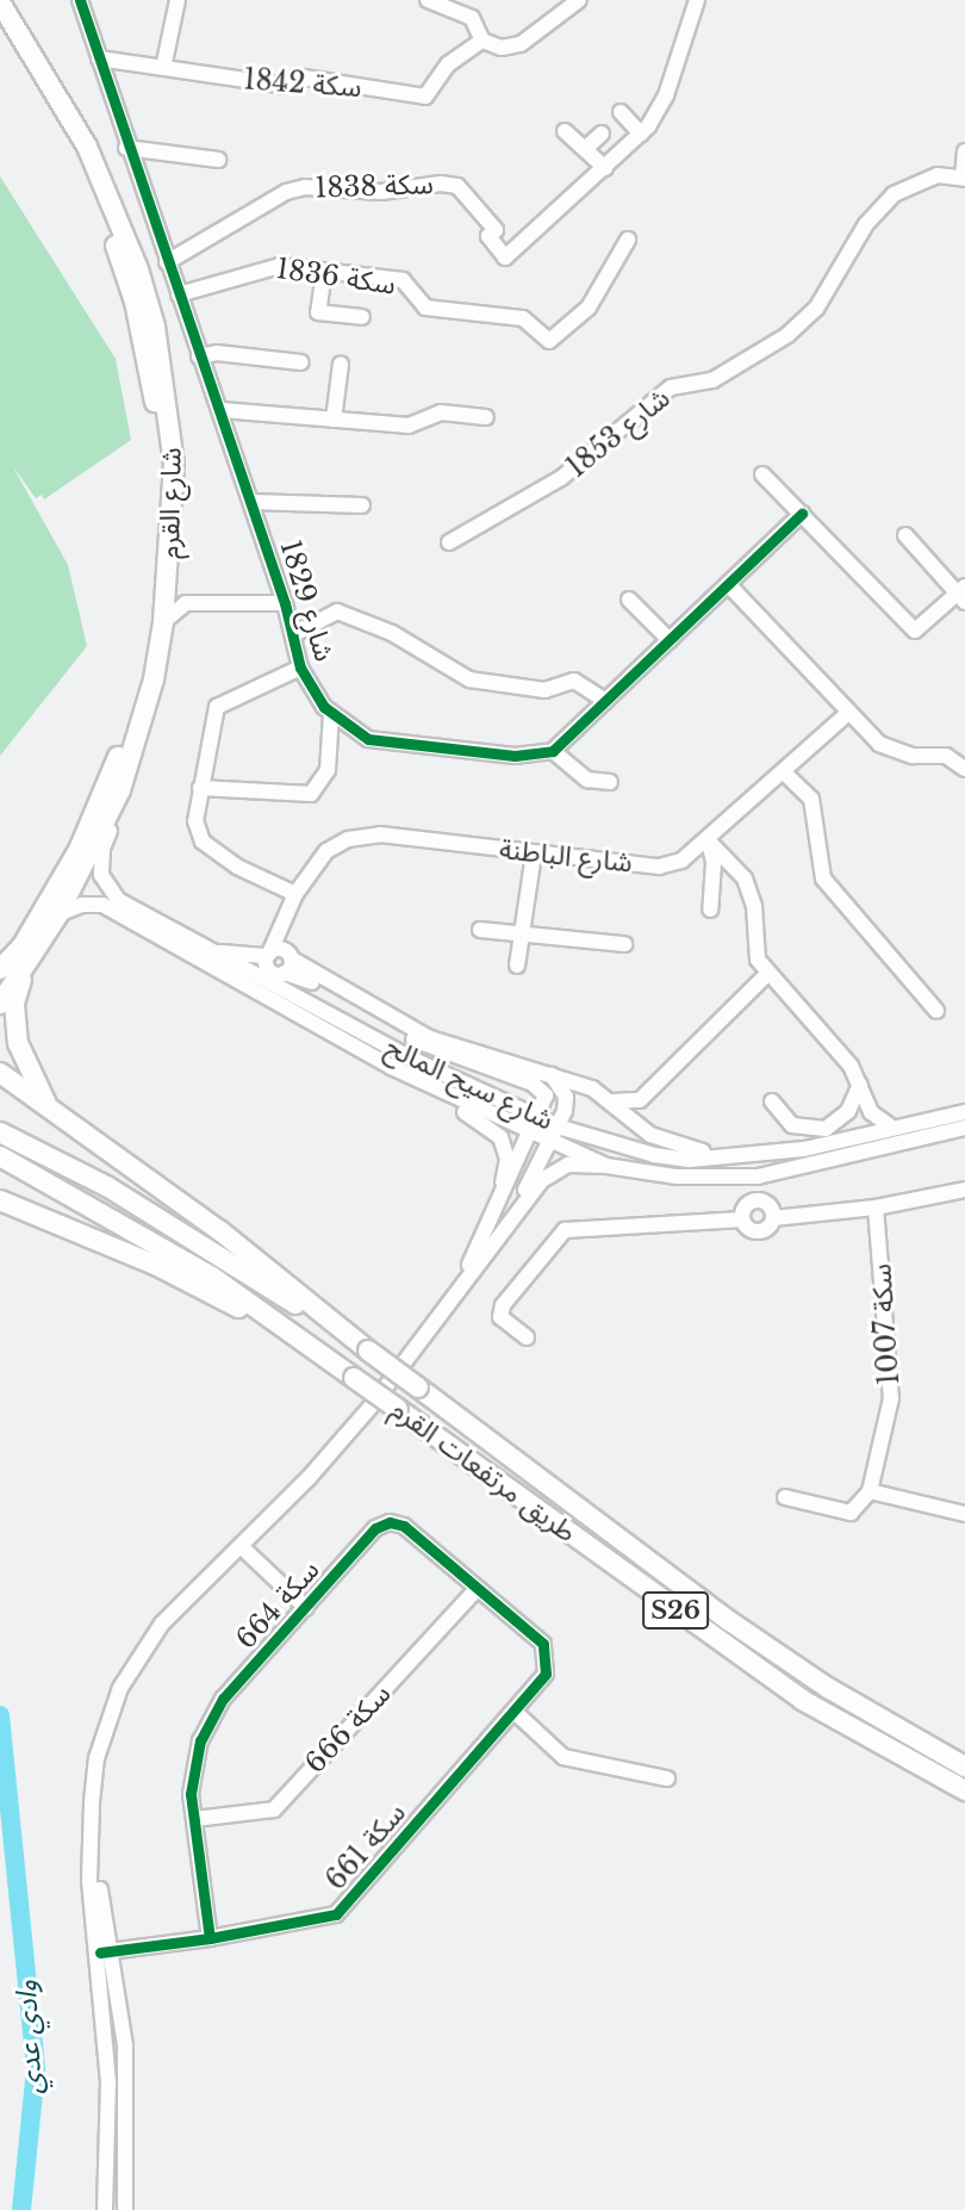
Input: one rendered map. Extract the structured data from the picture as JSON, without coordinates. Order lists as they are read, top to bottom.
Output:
{
  "streets": {
    "main road": ["شارع القرم", "طريق مرتفعات القرم", "S26"],
    "street": [
      "سكة 1842",
      "1838 سكة",
      "سكة 1836",
      "شارع 1853",
      "1829 شارع",
      "شارع الباطنة",
      "شارع سيح المالح",
      "سكة 1007",
      "سكة 664",
      "سكة 666",
      "سكة 661"
    ]
  },
  "crossings": [
    ["سكة 1842", "1829 شارع"],
    ["1838 سكة", "1829 شارع"],
    ["سكة 1836", "1829 شارع"],
    ["شارع القرم", "شارع سيح المالح"],
    ["سكة 664", "سكة 666"],
    ["سكة 664", "سكة 661"]
  ],
  "water": ["وادي عدي"]
}
